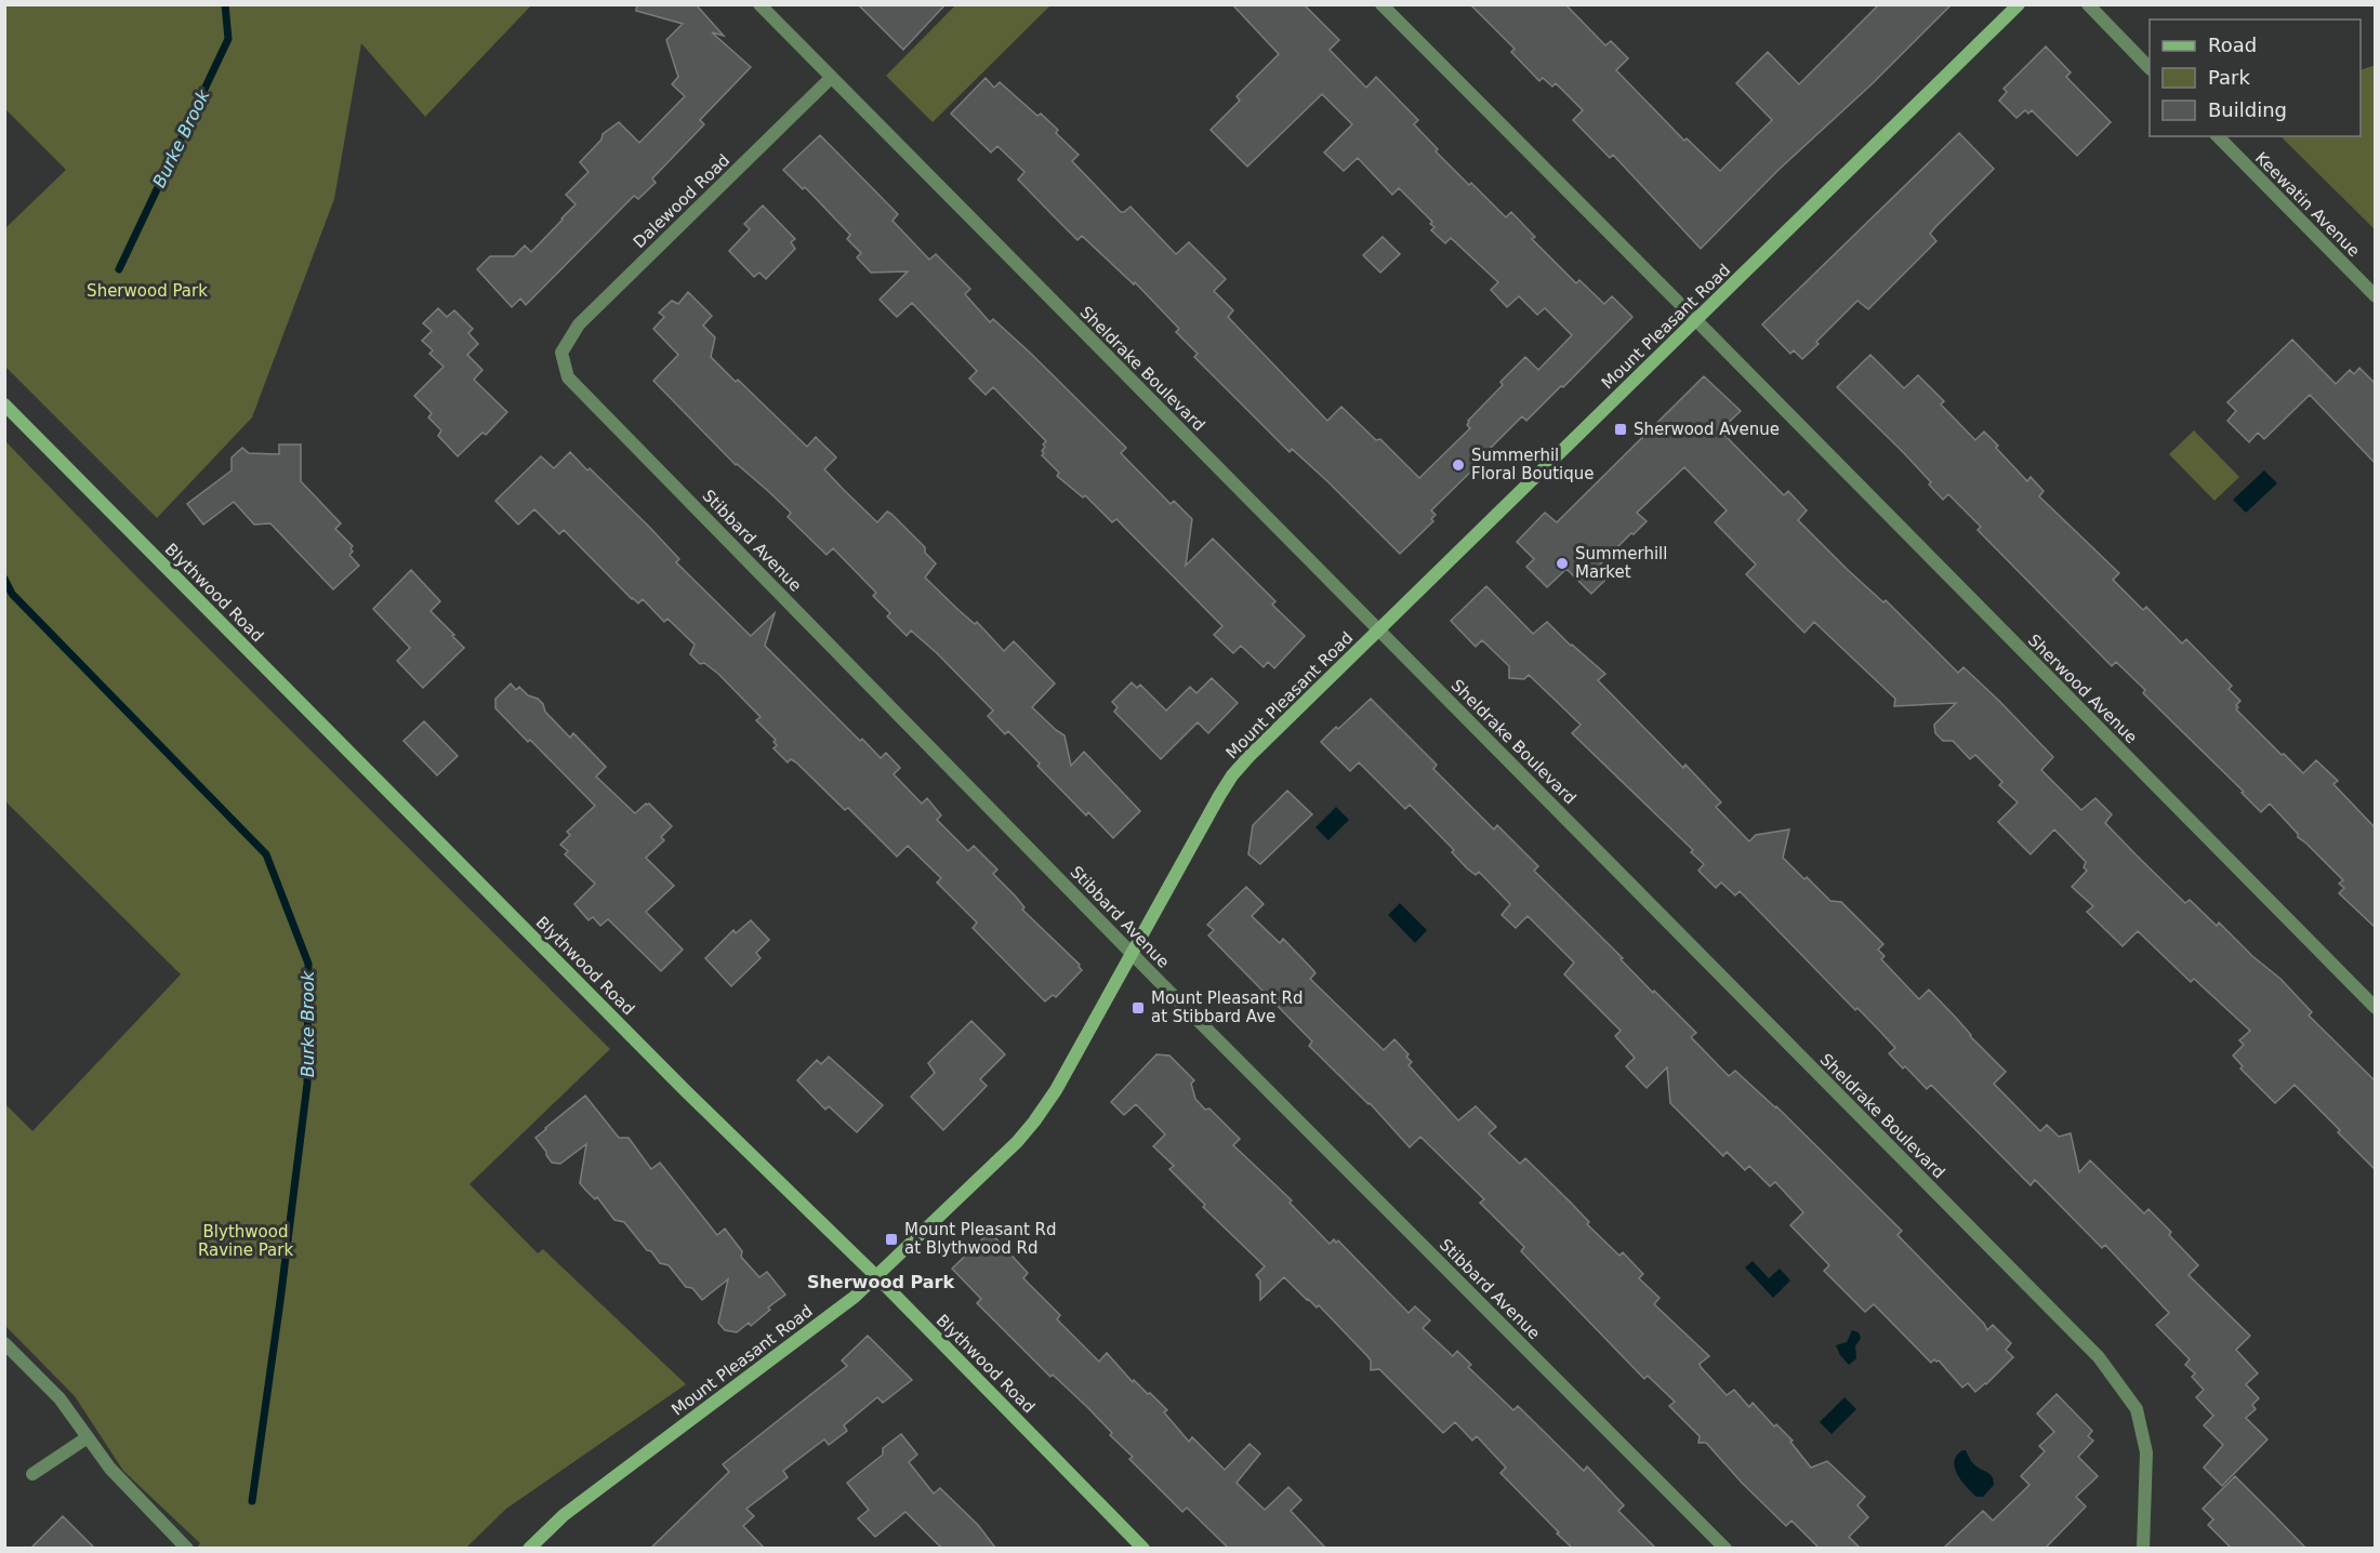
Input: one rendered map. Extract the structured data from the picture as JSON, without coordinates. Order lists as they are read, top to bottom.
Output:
{
  "streets": {
    "main road": ["Mount Pleasant Road", "Blythwood Road"],
    "street": [
      "Dalewood Road",
      "Keewatin Avenue",
      "Sheldrake Boulevard",
      "Stibbard Avenue",
      "Sherwood Avenue"
    ]
  },
  "crossings": [
    ["Dalewood Road", "Sheldrake Boulevard"],
    ["Dalewood Road", "Stibbard Avenue"],
    ["Mount Pleasant Road", "Sheldrake Boulevard"],
    ["Mount Pleasant Road", "Stibbard Avenue"],
    ["Mount Pleasant Road", "Blythwood Road"],
    ["Mount Pleasant Road", "Sherwood Avenue"]
  ],
  "districts": ["Sherwood Park"],
  "water": ["Burke Brook"],
  "parks": ["Sherwood Park", "Blythwood Ravine Park"],
  "places": {
    "transit": ["Sherwood Avenue", "Mount Pleasant Rd at Stibbard Ave", "Mount Pleasant Rd at Blythwood Rd"],
    "other": ["Summerhil Floral Boutique", "Summerhill Market"]
  },
  "legend": ["Road", "Park", "Building"]
}
